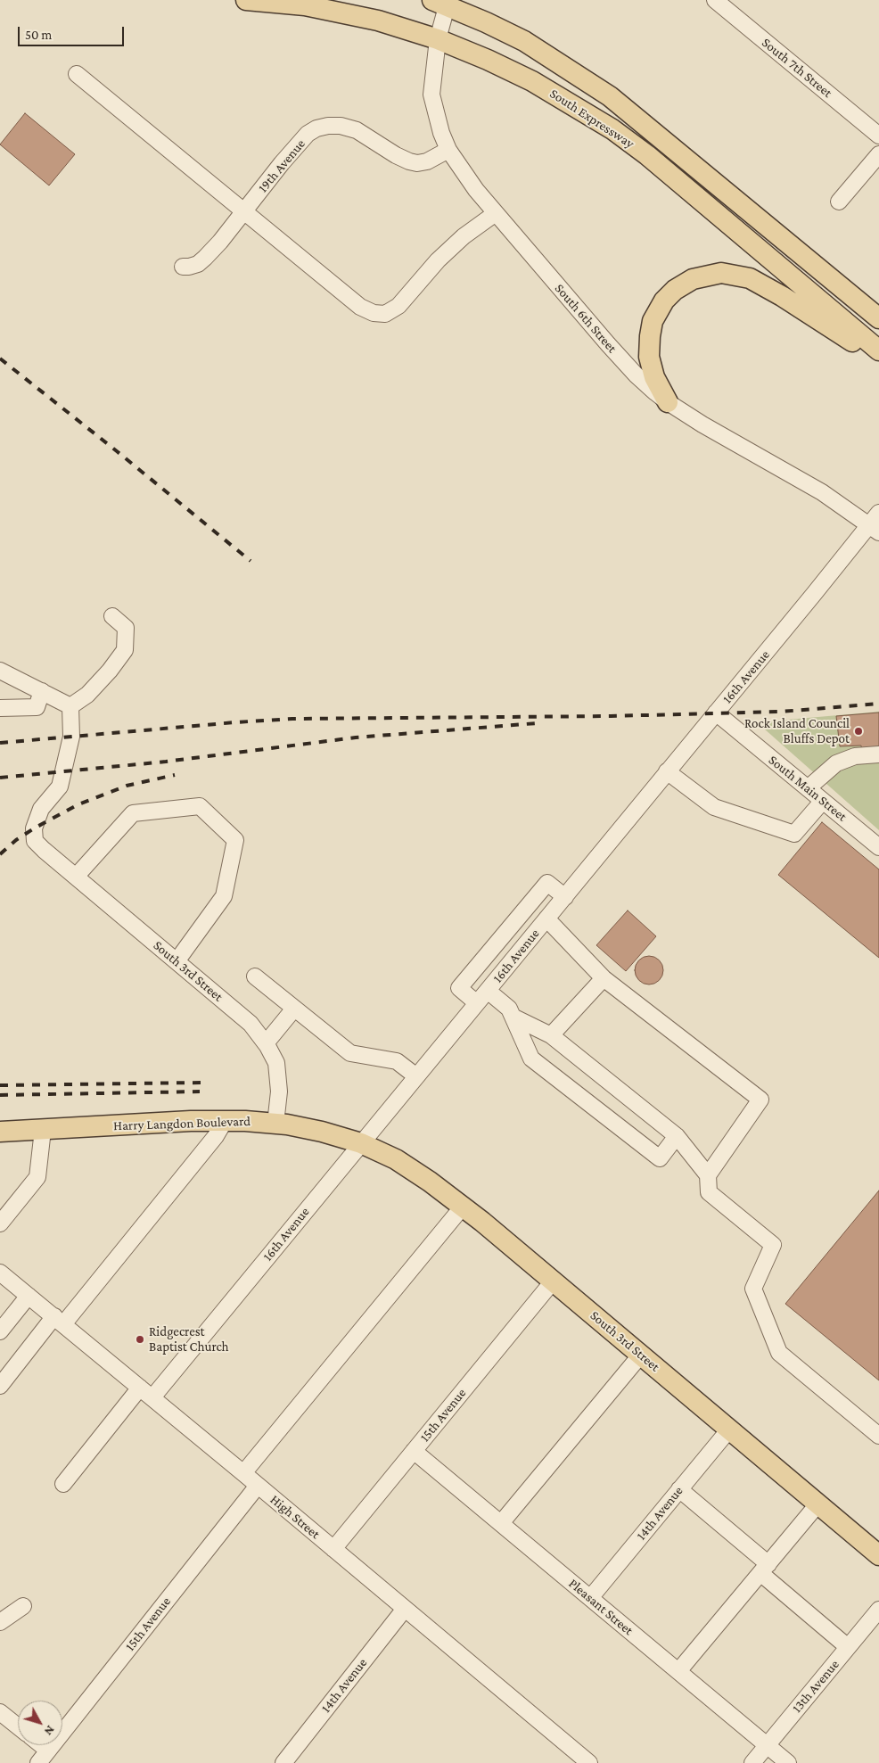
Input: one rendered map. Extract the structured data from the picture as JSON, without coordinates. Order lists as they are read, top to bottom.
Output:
{
  "streets": {
    "main road": ["South Expressway", "South 3rd Street", "Harry Langdon Boulevard"],
    "street": [
      "South 7th Street",
      "19th Avenue",
      "South 6th Street",
      "16th Avenue",
      "South Main Street",
      "15th Avenue",
      "14th Avenue",
      "High Street",
      "Pleasant Street",
      "13th Avenue"
    ]
  },
  "crossings": [
    ["South Expressway", "South 6th Street"],
    ["19th Avenue", "South 6th Street"],
    ["South 6th Street", "16th Avenue"],
    ["16th Avenue", "South Main Street"],
    ["16th Avenue", "South 3rd Street"],
    ["16th Avenue", "Harry Langdon Boulevard"],
    ["16th Avenue", "High Street"],
    ["South 3rd Street", "Harry Langdon Boulevard"],
    ["South 3rd Street", "15th Avenue"],
    ["South 3rd Street", "14th Avenue"],
    ["15th Avenue", "High Street"],
    ["15th Avenue", "Pleasant Street"],
    ["14th Avenue", "High Street"],
    ["14th Avenue", "Pleasant Street"],
    ["Pleasant Street", "13th Avenue"]
  ],
  "places": ["Rock Island Council Bluffs Depot", "Ridgecrest Baptist Church"],
  "scale_bar": "50 m",
  "north": "bottom right"
}
